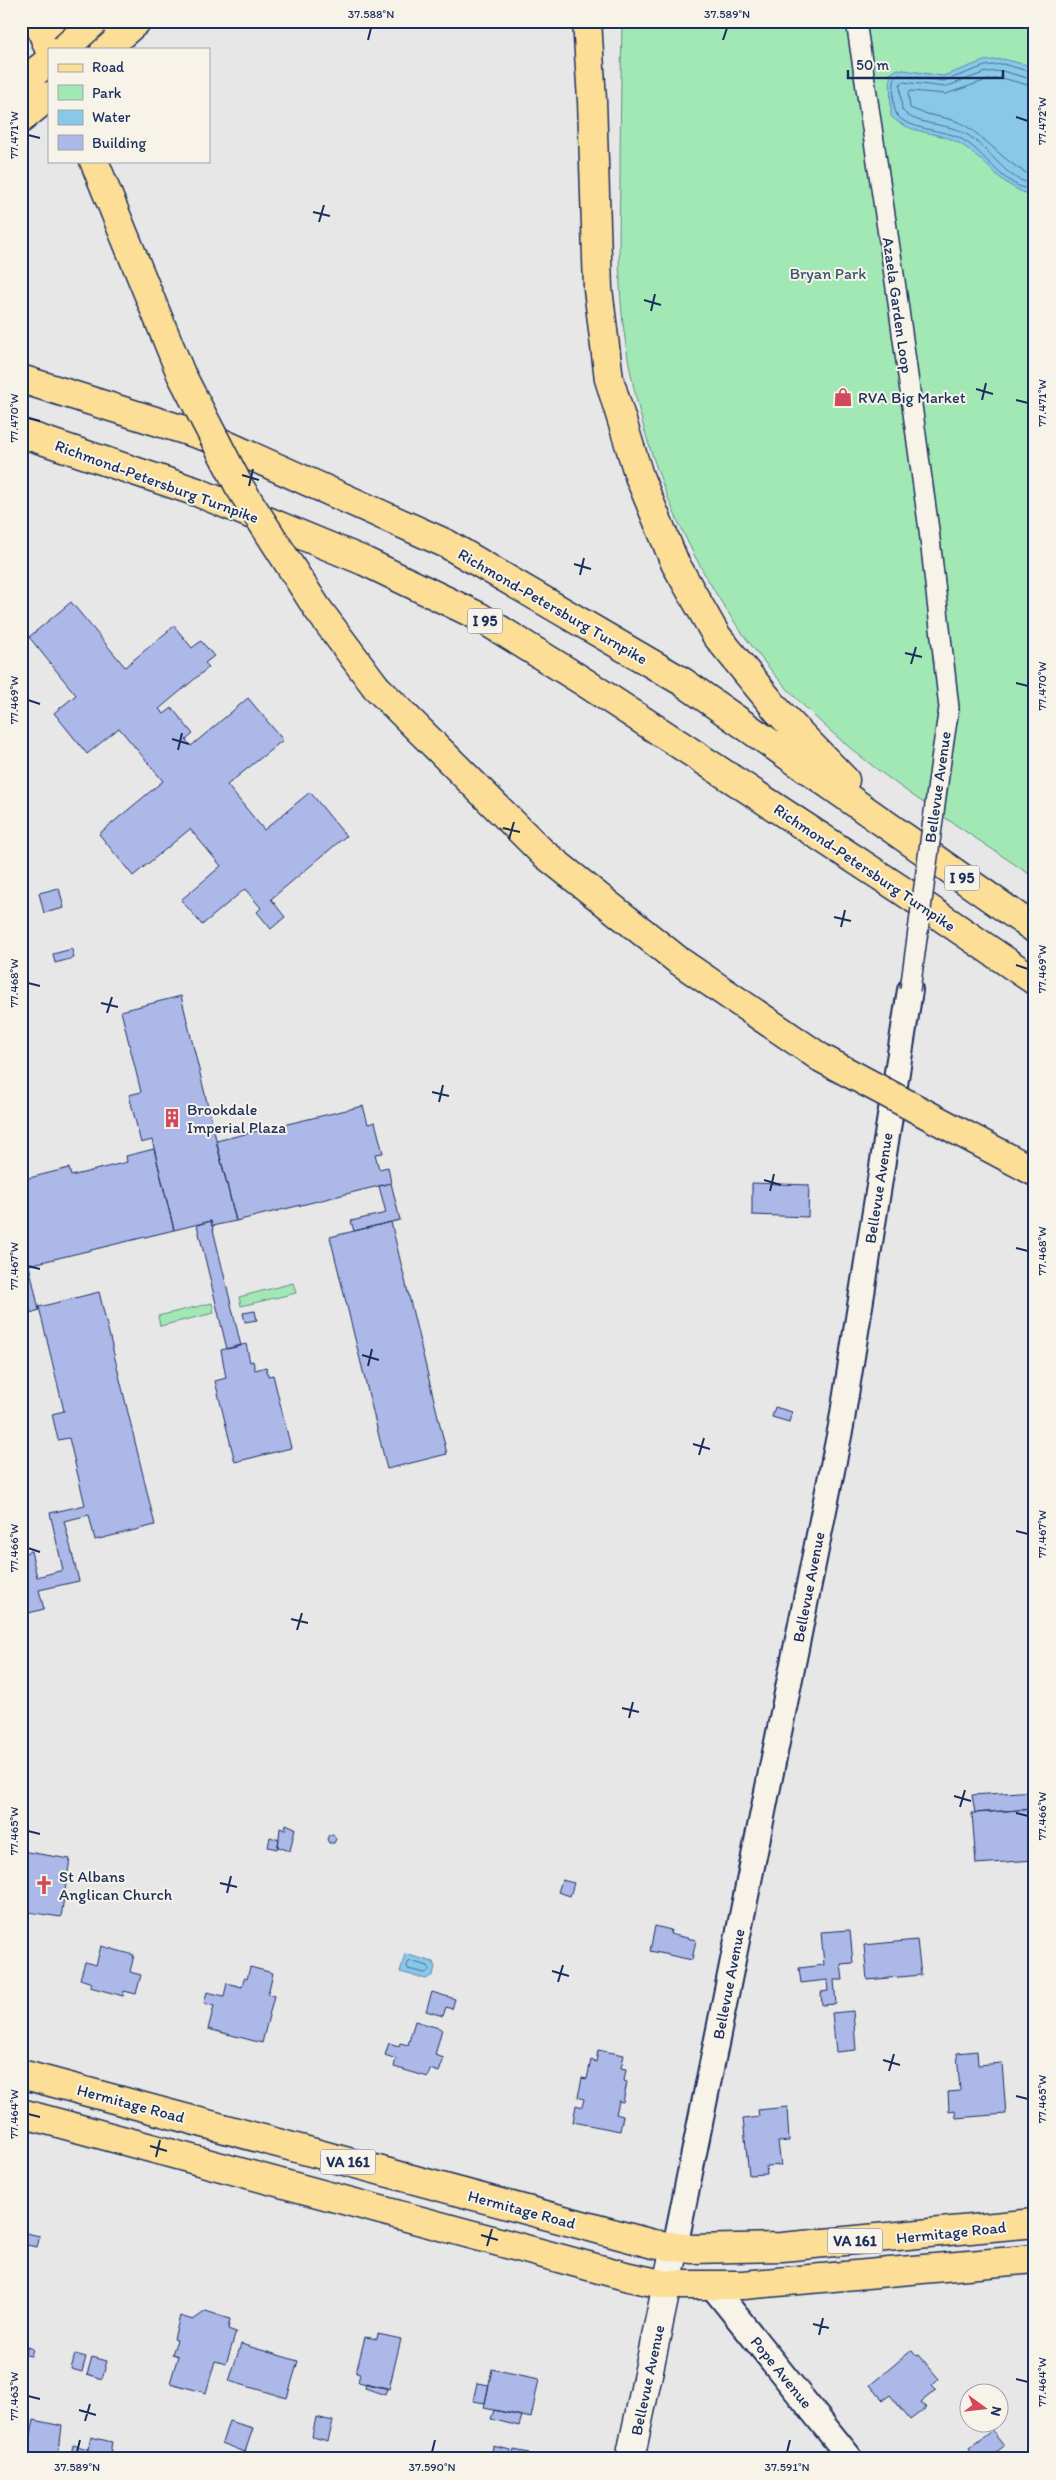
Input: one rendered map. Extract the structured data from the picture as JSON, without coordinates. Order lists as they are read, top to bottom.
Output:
{
  "streets": {
    "main road": [
      "Richmond-Petersburg Turnpike",
      "I 95",
      "Hermitage Road",
      "VA 161"
    ],
    "street": ["Azaela Garden Loop", "Bellevue Avenue", "Pope Avenue"]
  },
  "crossings": [
    ["Azaela Garden Loop", "Bellevue Avenue"],
    ["Bellevue Avenue", "Hermitage Road"],
    ["Hermitage Road", "Pope Avenue"]
  ],
  "parks": ["Bryan Park"],
  "places": {
    "shop": ["RVA Big Market"],
    "building": ["Brookdale Imperial Plaza"],
    "church": ["St Albans Anglican Church"]
  },
  "legend": [
    "Road",
    "Park",
    "Water",
    "Building"
  ],
  "scale_bar": "50 m",
  "north": "right",
  "coordinates": [
    "37.588°N",
    "37.589°N",
    "77.472°W",
    "77.471°W",
    "77.470°W",
    "77.469°W",
    "77.468°W",
    "77.467°W",
    "77.466°W",
    "77.465°W",
    "77.464°W",
    "77.463°W",
    "37.590°N",
    "37.591°N"
  ]
}
